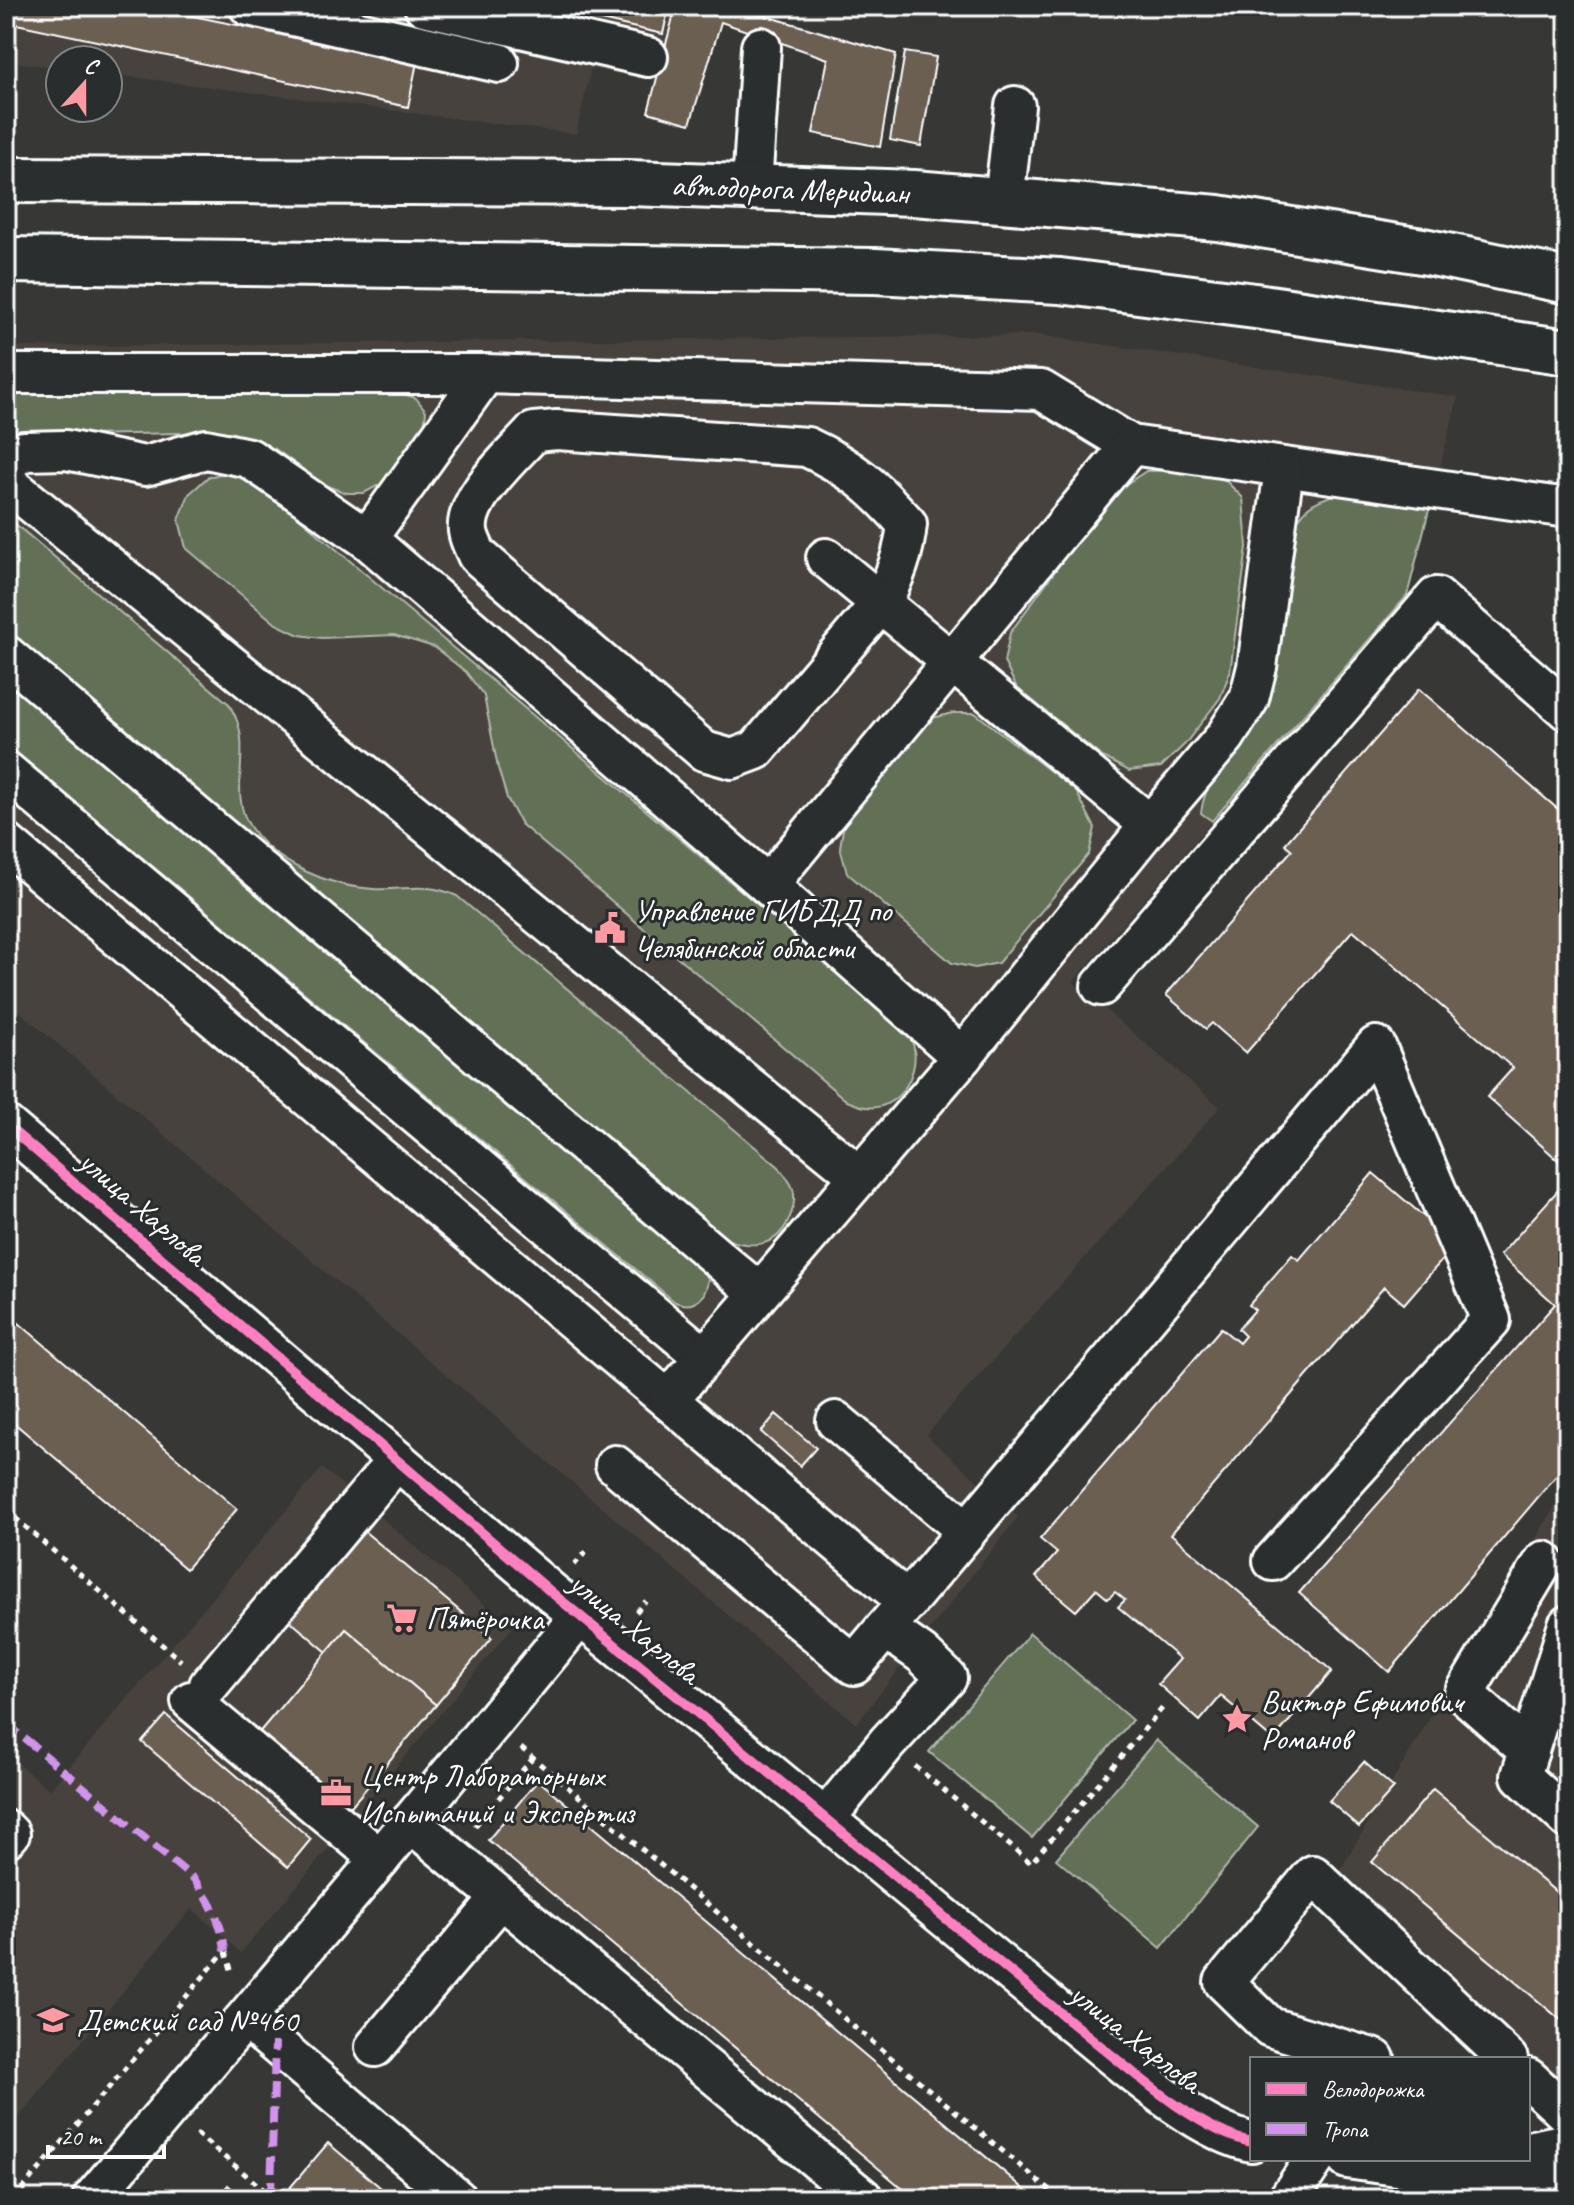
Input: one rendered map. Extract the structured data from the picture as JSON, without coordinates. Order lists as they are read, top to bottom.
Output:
{
  "streets": {
    "main road": ["автодорога Меридиан"],
    "street": ["улица Харлова"]
  },
  "places": {
    "public building": ["Управление ГИБДД по Челябинской области"],
    "supermarket": ["Пятёрочка"],
    "place": ["Виктор Ефимович Романов"],
    "office": ["Центр Лабораторных Испытаний и Экспертиз"],
    "school or university": ["Детский сад №460"]
  },
  "legend": ["Велодорожка", "Тропа"],
  "scale_bar": "20 m",
  "north": "top"
}
